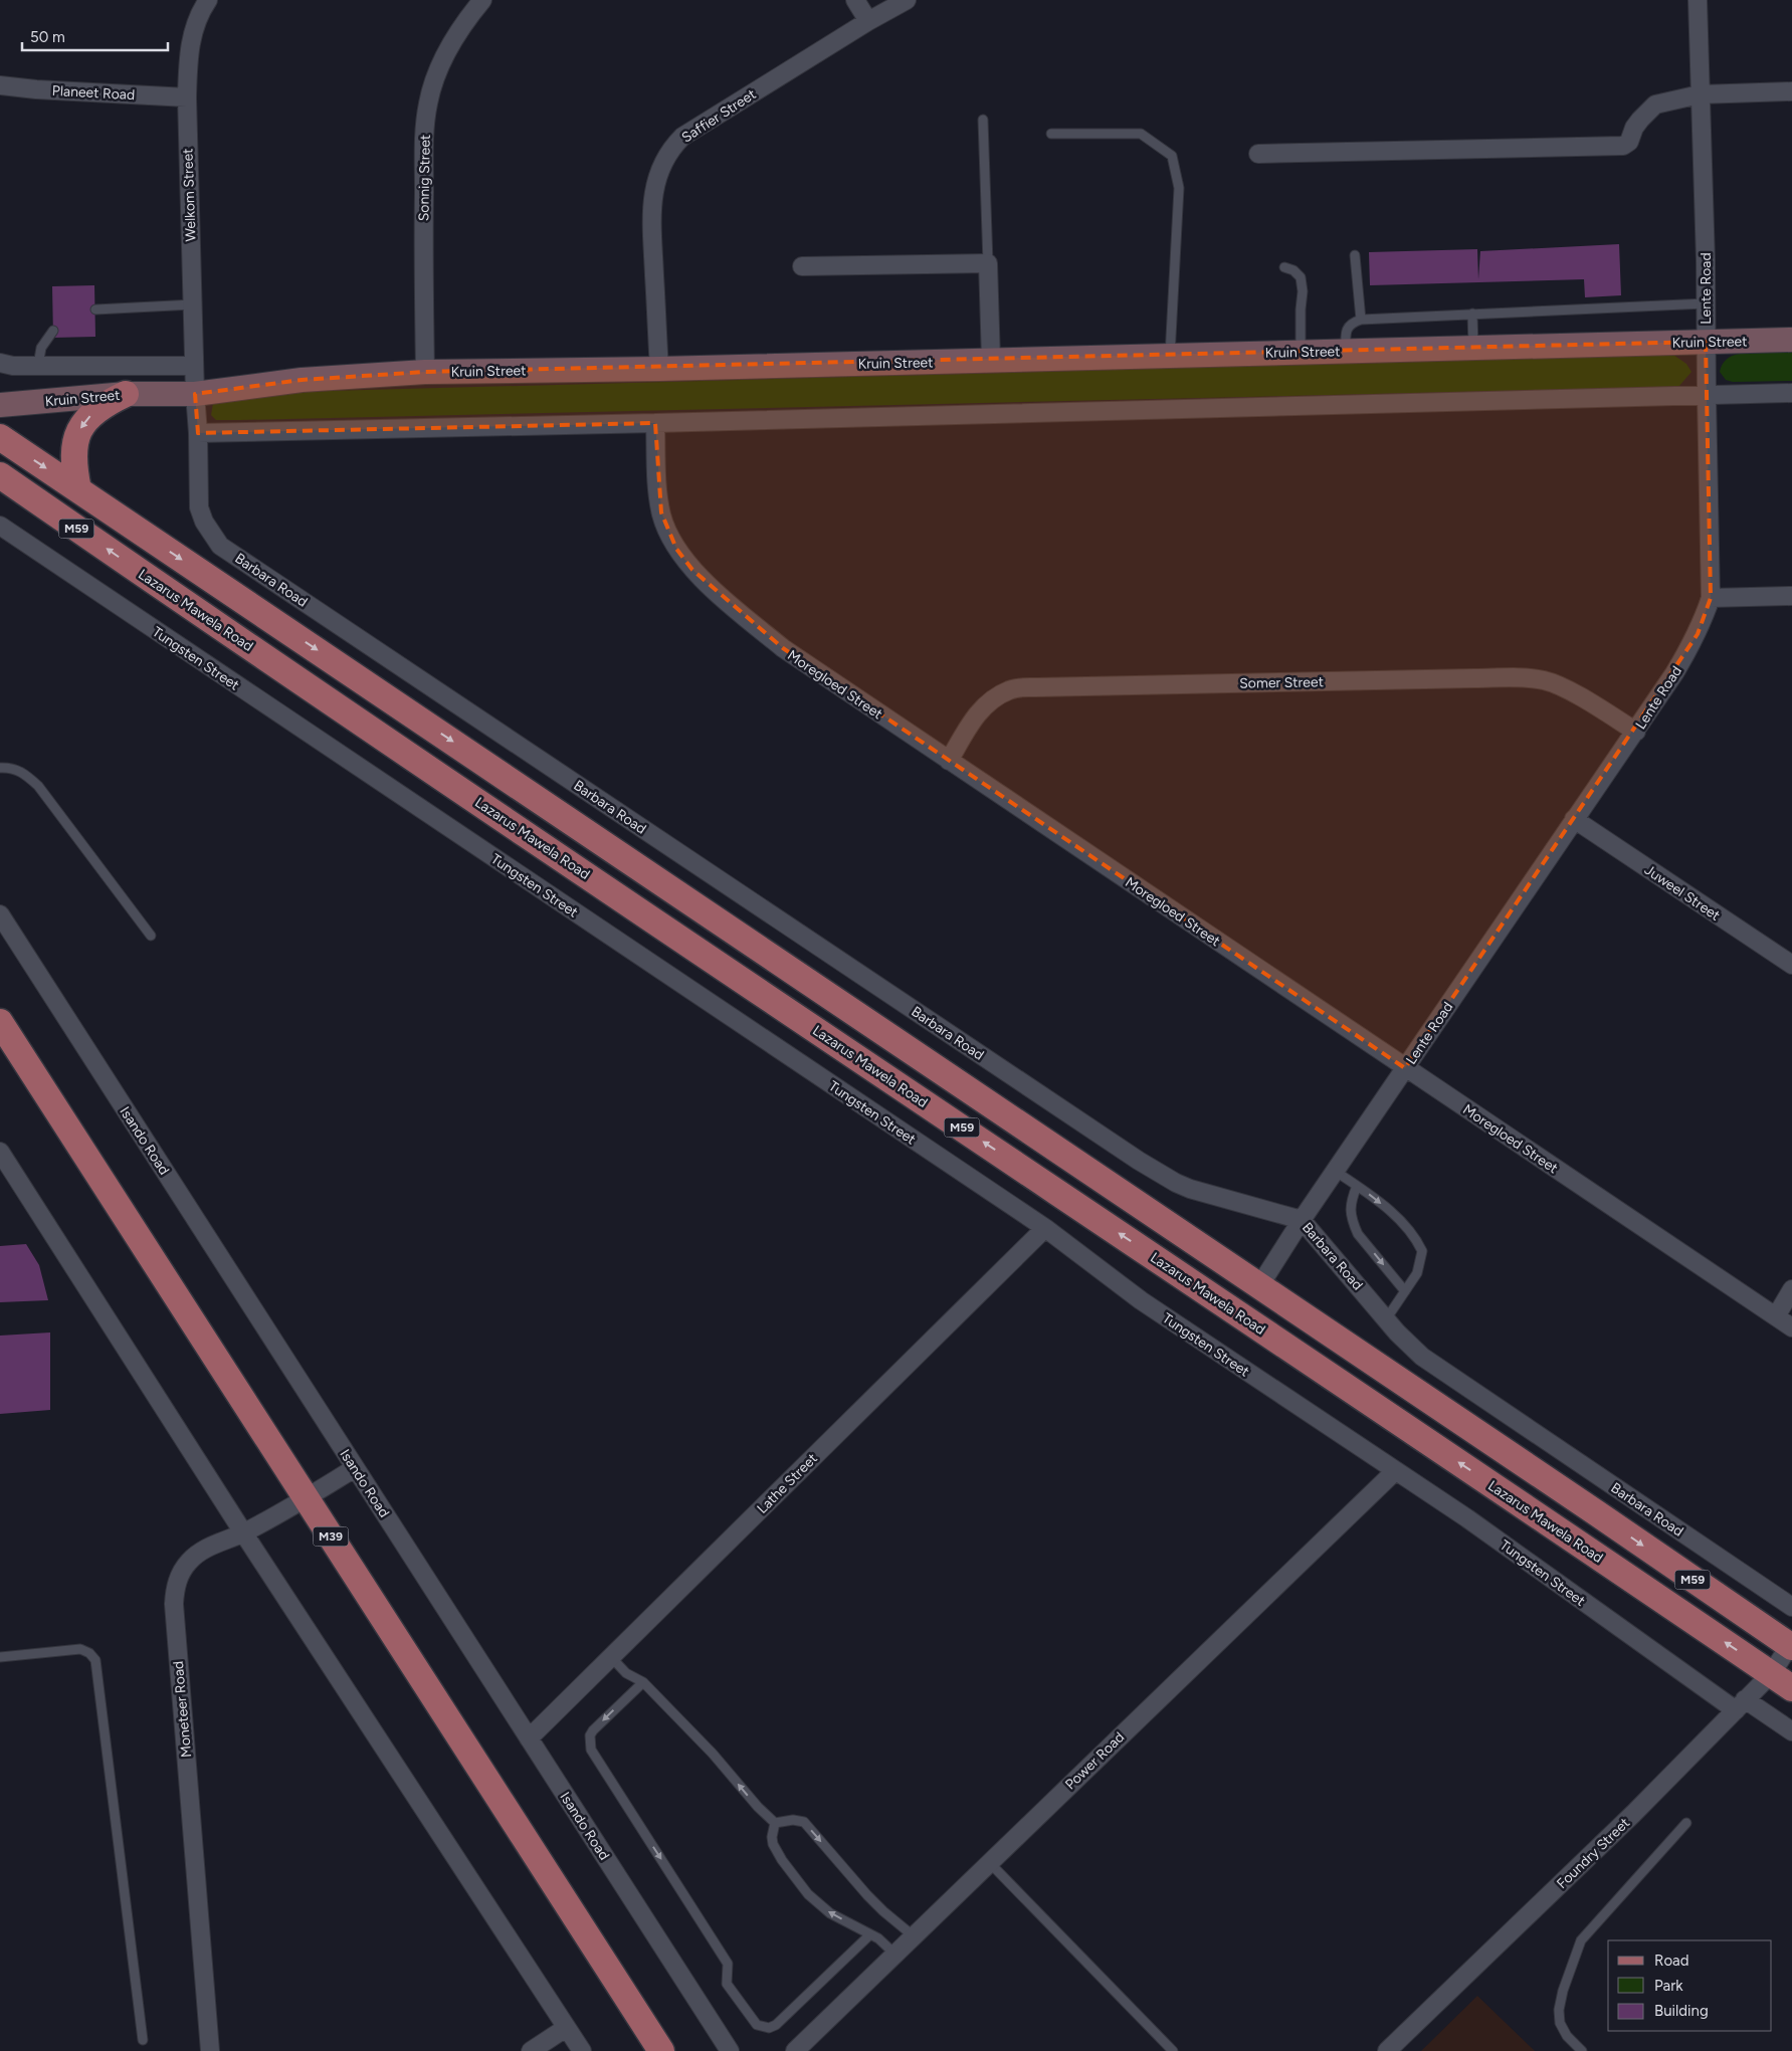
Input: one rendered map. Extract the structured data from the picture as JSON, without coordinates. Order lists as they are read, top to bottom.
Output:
{
  "streets": {
    "main road": [
      "Kruin Street",
      "M59",
      "Lazarus Mawela Road",
      "M39"
    ],
    "street": [
      "Planeet Road",
      "Saffier Street",
      "Sonnig Street",
      "Welkom Street",
      "Lente Road",
      "Barbara Road",
      "Tungsten Street",
      "Somer Street",
      "Moregloed Street",
      "Juweel Street",
      "Isando Road",
      "Lathe Street",
      "Moneteer Road",
      "Power Road",
      "Foundry Street"
    ]
  },
  "crossings": [
    ["Planeet Road", "Welkom Street"],
    ["Saffier Street", "Kruin Street"],
    ["Sonnig Street", "Kruin Street"],
    ["Welkom Street", "Kruin Street"],
    ["Welkom Street", "Barbara Road"],
    ["Lente Road", "Kruin Street"],
    ["Lente Road", "M59"],
    ["Lente Road", "Barbara Road"],
    ["Lente Road", "Somer Street"],
    ["Lente Road", "Moregloed Street"],
    ["Lente Road", "Juweel Street"],
    ["Kruin Street", "Barbara Road"],
    ["M59", "Foundry Street"],
    ["Lazarus Mawela Road", "Foundry Street"],
    ["Tungsten Street", "Lathe Street"],
    ["Tungsten Street", "Power Road"],
    ["Tungsten Street", "Foundry Street"],
    ["Somer Street", "Moregloed Street"],
    ["Isando Road", "Lathe Street"],
    ["Isando Road", "Moneteer Road"],
    ["M39", "Moneteer Road"]
  ],
  "legend": ["Road", "Park", "Building"],
  "scale_bar": "50 m"
}
